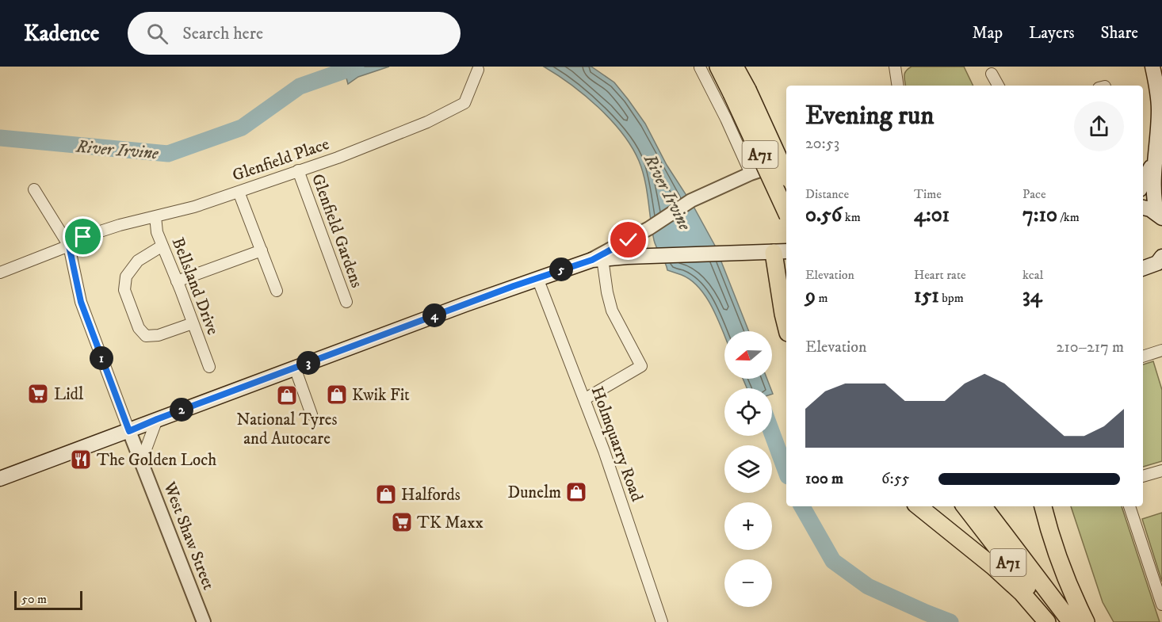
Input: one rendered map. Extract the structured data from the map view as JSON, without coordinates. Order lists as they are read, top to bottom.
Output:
{
  "streets": {
    "main road": ["A71"],
    "street": [
      "Glenfield Place",
      "Glenfield Gardens",
      "Bellsland Drive",
      "Holmquarry Road",
      "West Shaw Street"
    ]
  },
  "crossings": [
    ["Glenfield Place", "Glenfield Gardens"],
    ["Glenfield Place", "Bellsland Drive"]
  ],
  "water": ["River Irvine"],
  "places": {
    "supermarket": ["Lidl", "TK Maxx"],
    "shop": [
      "Kwik Fit",
      "National Tyres and Autocare",
      "Dunelm",
      "Halfords"
    ],
    "restaurant": ["The Golden Loch"]
  },
  "scale_bar": "50 m",
  "north": "left",
  "page": {
    "header": "Kadence",
    "search": "Search here",
    "nav": ["Map", "Layers", "Share"],
    "heading": ["Evening run", "20:53"],
    "stats": [
      ["Distance", "0.56 km"],
      ["Time", "4:01"],
      ["Pace", "7:10 /km"],
      ["Elevation", "9 m"],
      ["Heart rate", "151 bpm"],
      ["kcal", "34"]
    ],
    "pins": [
      "5",
      "4",
      "1",
      "3",
      "2"
    ],
    "chart": ["Elevation", "210–217 m"],
    "map_buttons": ["+", "−"],
    "list": [
      {
        "name": "100 m",
        "note": "6:55"
      }
    ],
    "scale": "50 m"
  }
}
